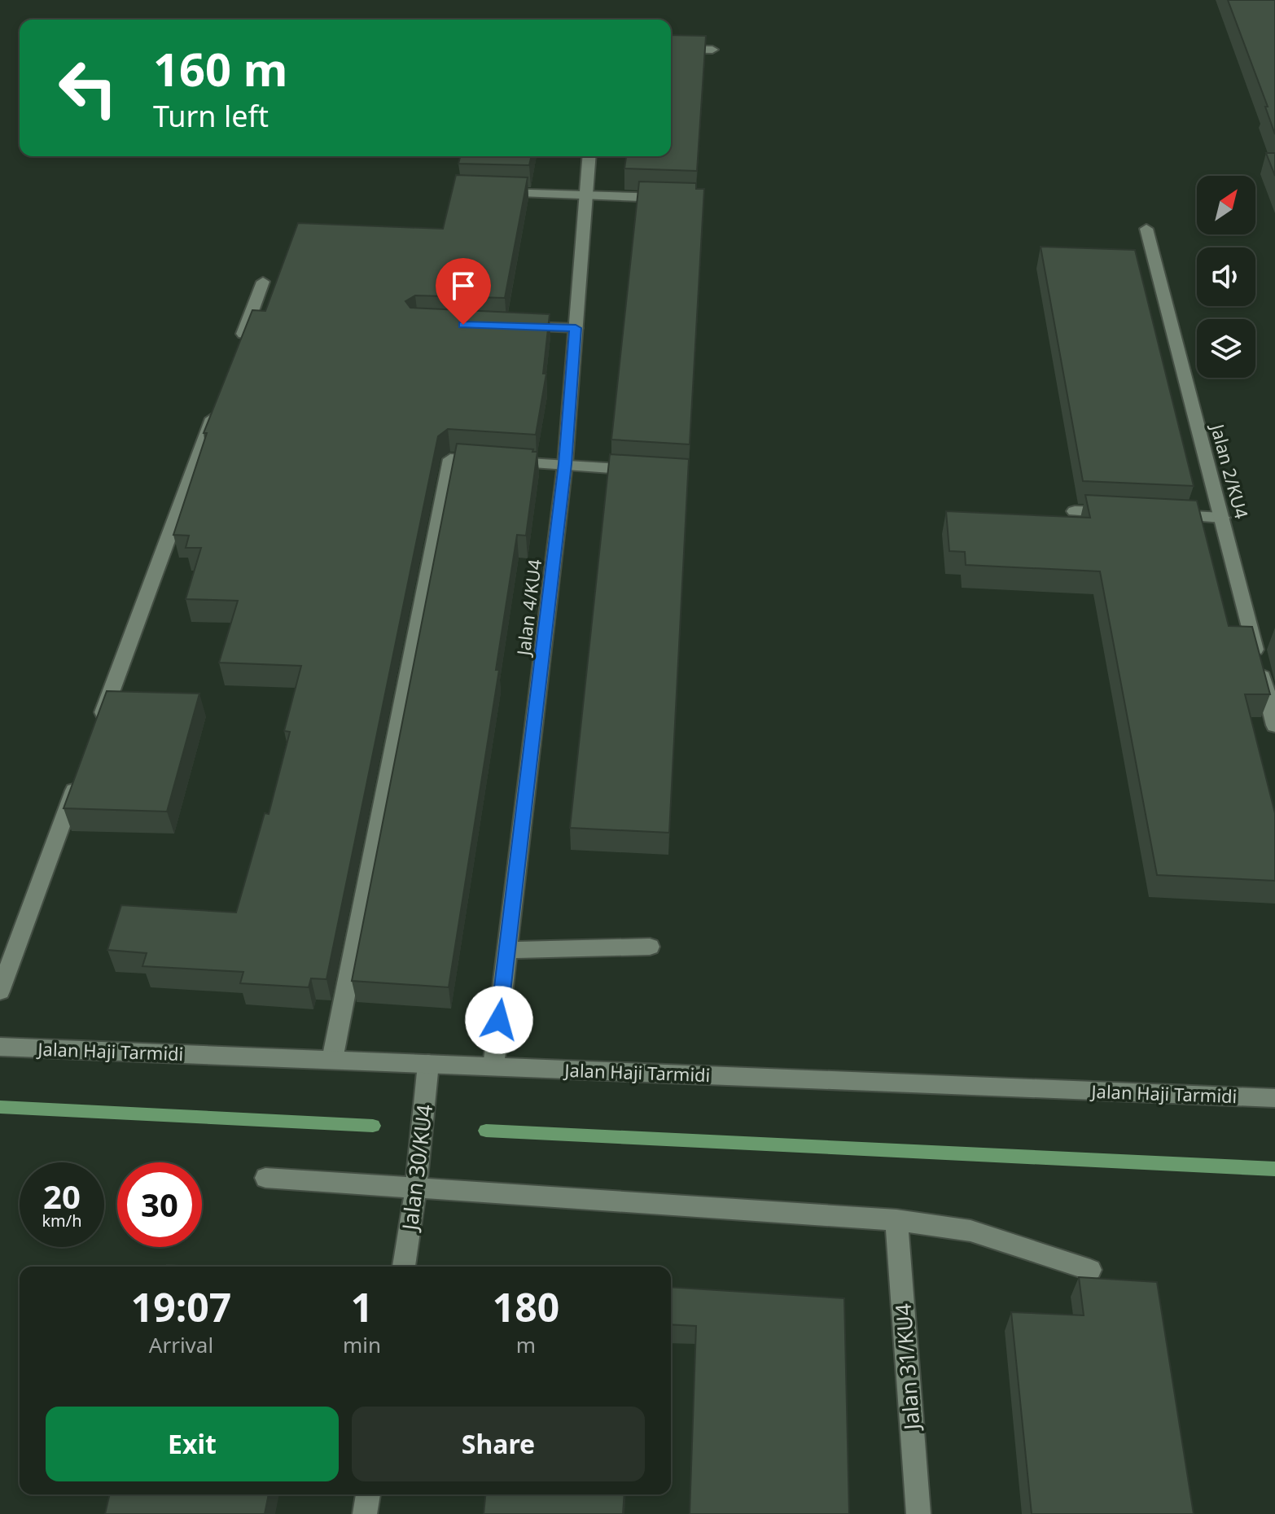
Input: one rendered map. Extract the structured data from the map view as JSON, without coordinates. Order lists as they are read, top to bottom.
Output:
{
  "streets": {
    "street": [
      "Jalan 2/KU4",
      "Jalan 4/KU4",
      "Jalan Haji Tarmidi",
      "Jalan 30/KU4",
      "Jalan 31/KU4"
    ]
  },
  "crossings": [
    ["Jalan 4/KU4", "Jalan Haji Tarmidi"],
    ["Jalan Haji Tarmidi", "Jalan 30/KU4"]
  ],
  "north": "top right",
  "page": {
    "turn": ["160 m", "Turn left"],
    "speed": "20 km/h",
    "limit": "30",
    "eta": [
      "19:07",
      "Arrival",
      "1",
      "min",
      "180",
      "m"
    ],
    "buttons": ["Exit", "Share"]
  }
}
